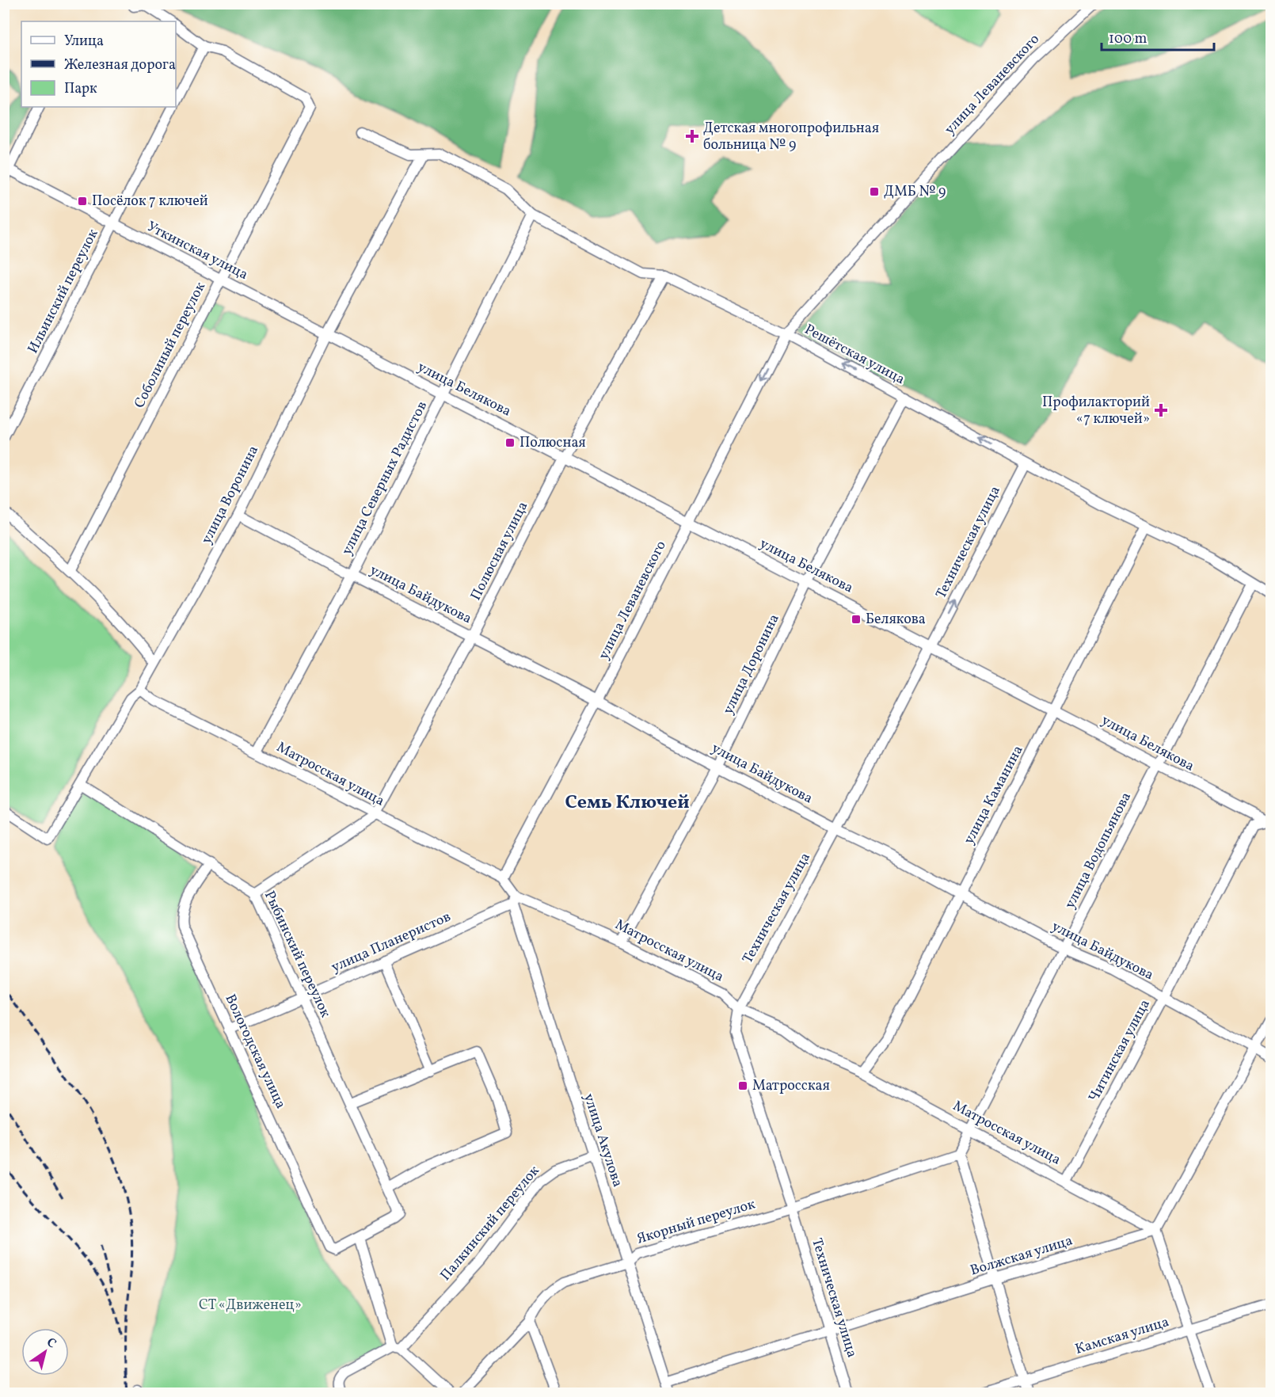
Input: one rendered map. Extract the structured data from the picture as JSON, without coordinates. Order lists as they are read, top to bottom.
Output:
{
  "streets": {
    "street": [
      "улица Леваневского",
      "Уткинская улица",
      "Ильинский переулок",
      "Соболиный переулок",
      "Решётская улица",
      "улица Белякова",
      "улица Северных Радистов",
      "улица Воронина",
      "Техническая улица",
      "Полюсная улица",
      "улица Байдукова",
      "улица Доронина",
      "Матросская улица",
      "улица Каманина",
      "улица Водопьянова",
      "улица Планеристов",
      "Рыбинский переулок",
      "Читинская улица",
      "Вологодская улица",
      "улица Акулова",
      "Якорный переулок",
      "Палкинский переулок",
      "Волжская улица",
      "Камская улица"
    ]
  },
  "crossings": [
    ["улица Леваневского", "Решётская улица"],
    ["улица Леваневского", "улица Белякова"],
    ["улица Леваневского", "улица Байдукова"],
    ["улица Леваневского", "Матросская улица"],
    ["Уткинская улица", "Ильинский переулок"],
    ["Уткинская улица", "Соболиный переулок"],
    ["Уткинская улица", "улица Белякова"],
    ["Уткинская улица", "улица Воронина"],
    ["Ильинский переулок", "Соболиный переулок"],
    ["Решётская улица", "улица Северных Радистов"],
    ["Решётская улица", "улица Воронина"],
    ["Решётская улица", "Техническая улица"],
    ["Решётская улица", "Полюсная улица"],
    ["Решётская улица", "улица Доронина"],
    ["Решётская улица", "улица Каманина"],
    ["Решётская улица", "улица Водопьянова"],
    ["улица Белякова", "улица Северных Радистов"],
    ["улица Белякова", "улица Воронина"],
    ["улица Белякова", "Техническая улица"],
    ["улица Белякова", "Полюсная улица"],
    ["улица Белякова", "улица Доронина"],
    ["улица Белякова", "улица Каманина"],
    ["улица Белякова", "улица Водопьянова"],
    ["улица Белякова", "Читинская улица"],
    ["улица Северных Радистов", "улица Байдукова"],
    ["улица Северных Радистов", "Матросская улица"],
    ["улица Воронина", "улица Байдукова"],
    ["улица Воронина", "Матросская улица"],
    ["улица Воронина", "Рыбинский переулок"],
    ["Техническая улица", "улица Байдукова"],
    ["Техническая улица", "Матросская улица"],
    ["Техническая улица", "Якорный переулок"],
    ["Техническая улица", "Волжская улица"],
    ["Полюсная улица", "улица Байдукова"],
    ["Полюсная улица", "Матросская улица"],
    ["Полюсная улица", "Рыбинский переулок"],
    ["улица Байдукова", "улица Доронина"],
    ["улица Байдукова", "улица Каманина"],
    ["улица Байдукова", "улица Водопьянова"],
    ["улица Байдукова", "Читинская улица"],
    ["улица Доронина", "Матросская улица"],
    ["Матросская улица", "улица Каманина"],
    ["Матросская улица", "улица Водопьянова"],
    ["Матросская улица", "улица Планеристов"],
    ["Матросская улица", "Читинская улица"],
    ["Матросская улица", "улица Акулова"],
    ["Матросская улица", "Волжская улица"],
    ["улица Планеристов", "Рыбинский переулок"],
    ["улица Планеристов", "Вологодская улица"],
    ["улица Планеристов", "улица Акулова"],
    ["Рыбинский переулок", "Вологодская улица"],
    ["улица Акулова", "Якорный переулок"],
    ["улица Акулова", "Палкинский переулок"],
    ["улица Акулова", "Волжская улица"]
  ],
  "districts": ["Семь Ключей"],
  "parks": ["СТ «Движенец»"],
  "places": {
    "health": ["Детская многопрофильная больница № 9", "Профилакторий «7 ключей»"],
    "transit": [
      "ДМБ № 9",
      "Посёлок 7 ключей",
      "Полюсная",
      "Белякова",
      "Матросская"
    ]
  },
  "legend": ["Улица", "Железная дорога", "Парк"],
  "scale_bar": "100 m",
  "north": "top right"
}
